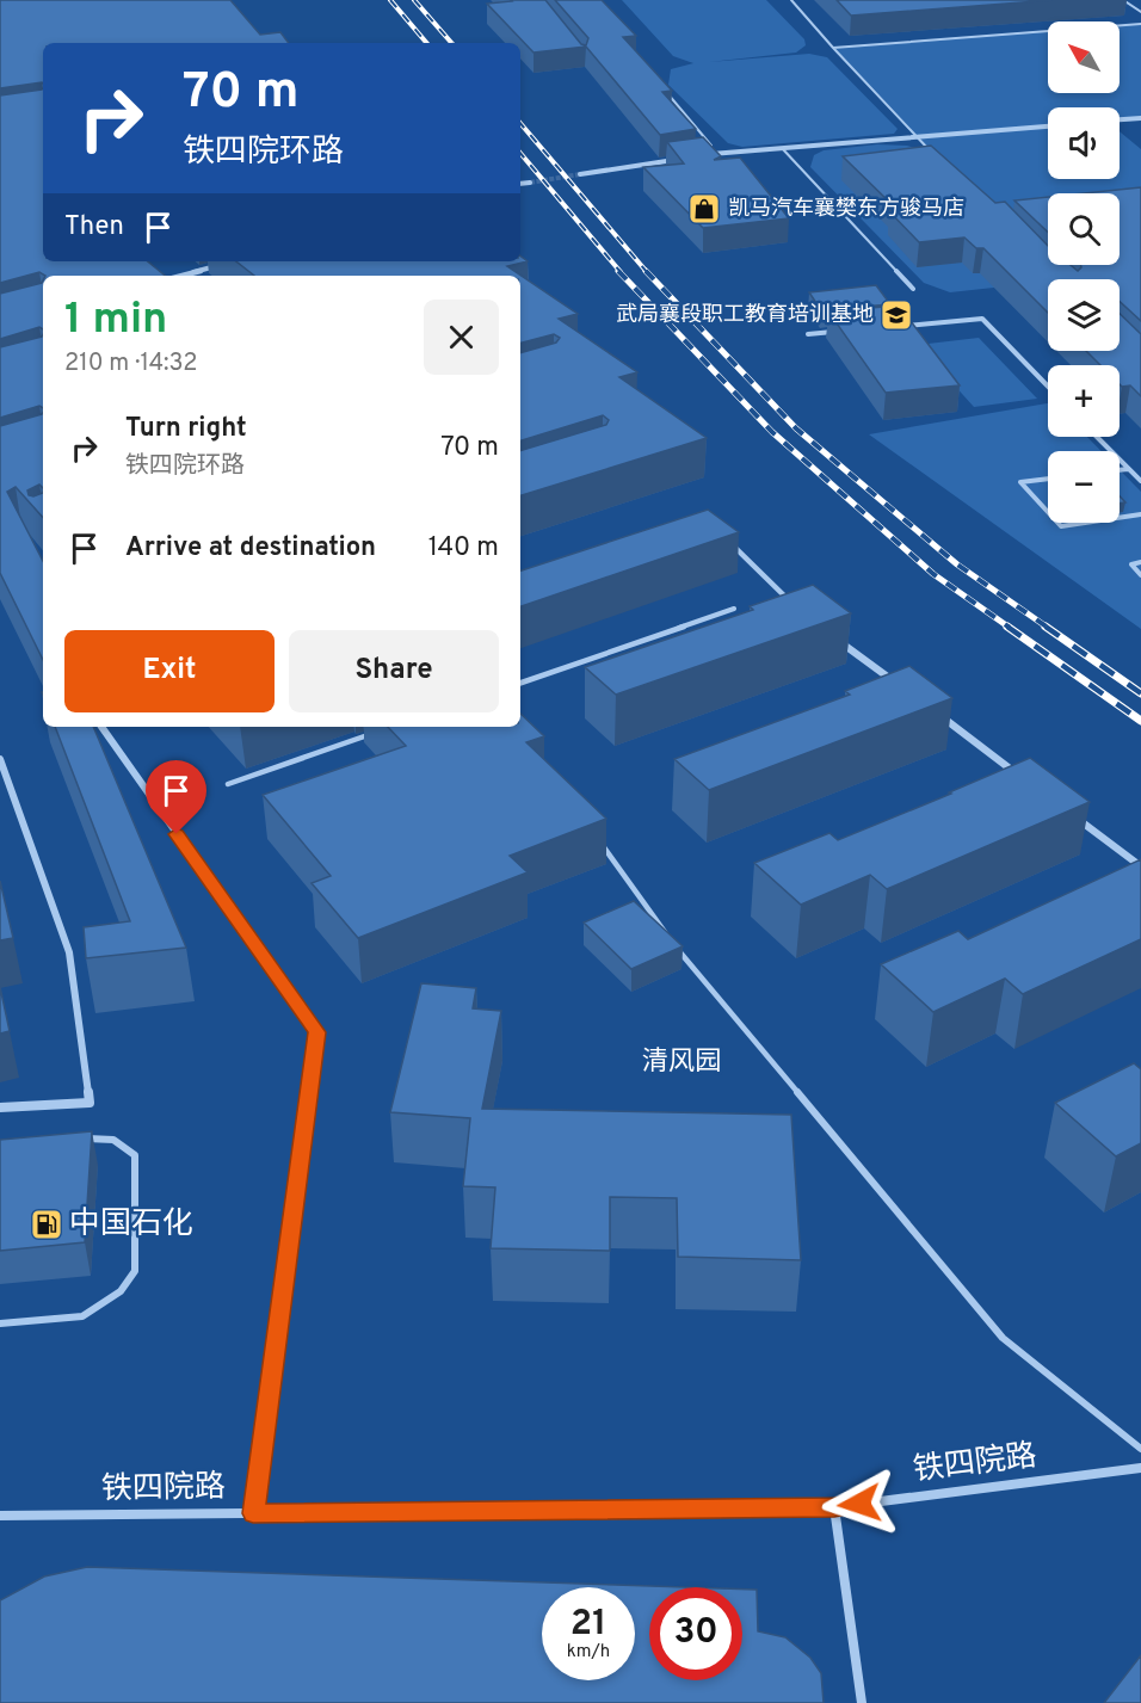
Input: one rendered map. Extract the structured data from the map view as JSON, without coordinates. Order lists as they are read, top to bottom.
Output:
{
  "streets": {
    "street": ["铁四院路"]
  },
  "districts": ["清风园"],
  "places": {
    "shop": ["凯马汽车襄樊东方骏马店"],
    "school or university": ["武局襄段职工教育培训基地"],
    "fuel station": ["中国石化"]
  },
  "north": "top left",
  "page": {
    "map_buttons": ["+", "−"],
    "turn": ["70 m", "铁四院环路"],
    "then": "Then",
    "heading": ["1 min", "210 m · 14:32"],
    "list": [
      {
        "name": "Turn right",
        "note": "铁四院环路",
        "value": "70 m"
      },
      {
        "name": "Arrive at destination",
        "value": "140 m"
      }
    ],
    "buttons": ["Exit", "Share"],
    "speed": "21 km/h",
    "limit": "30"
  }
}
